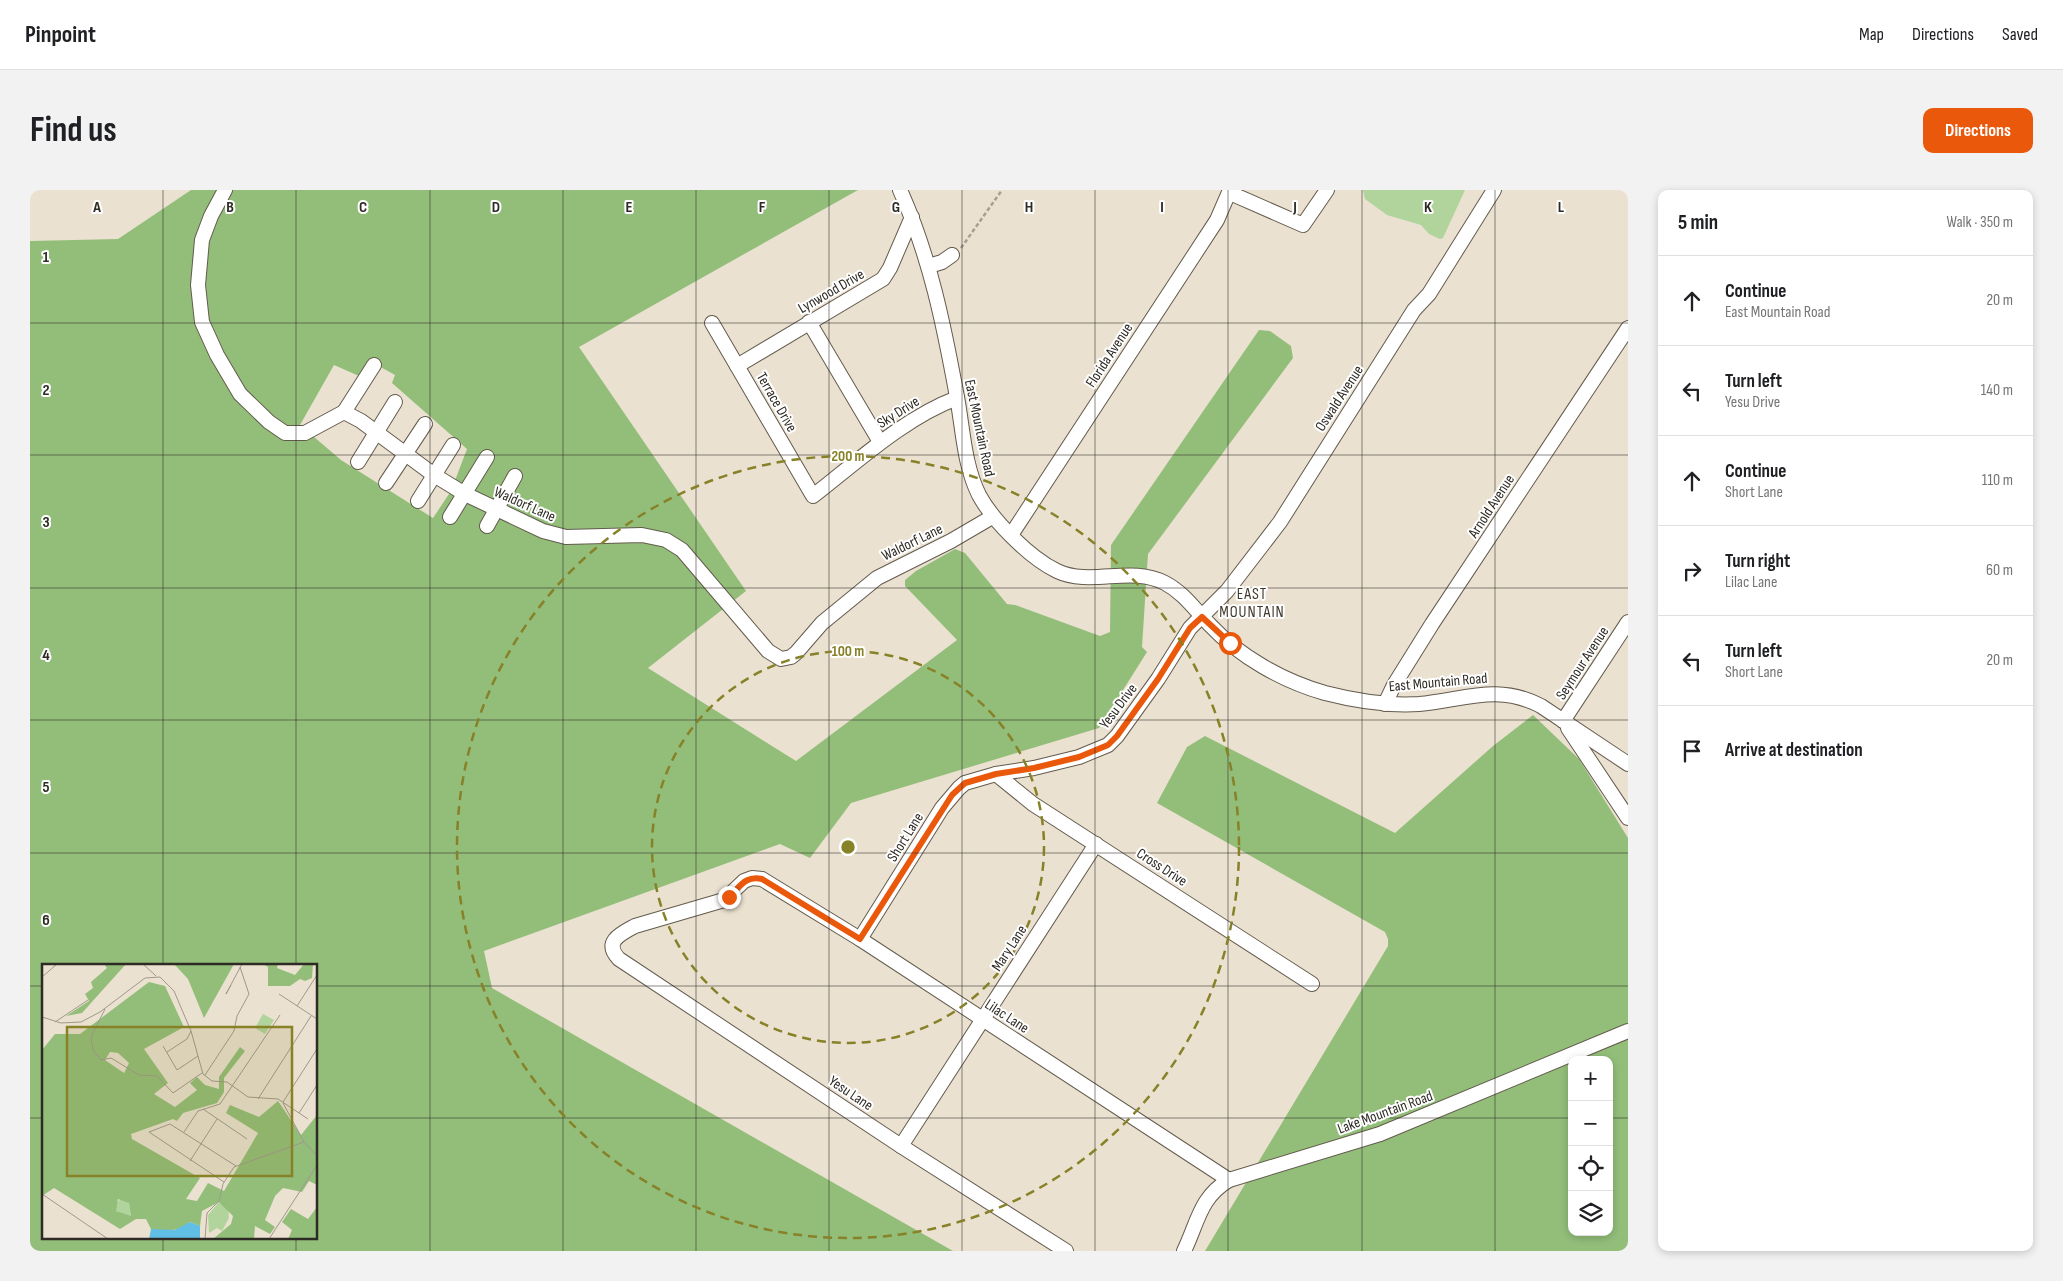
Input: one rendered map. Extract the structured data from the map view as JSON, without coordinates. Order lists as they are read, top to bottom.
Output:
{
  "streets": {
    "street": [
      "Lynwood Drive",
      "Florida Avenue",
      "Oswald Avenue",
      "Terrace Drive",
      "Sky Drive",
      "East Mountain Road",
      "Waldorf Lane",
      "Arnold Avenue",
      "Seymour Avenue",
      "Yesu Drive",
      "Short Lane",
      "Cross Drive",
      "Mary Lane",
      "Lilac Lane",
      "Yesu Lane",
      "Lake Mountain Road"
    ]
  },
  "crossings": [
    ["Lynwood Drive", "Terrace Drive"],
    ["Lynwood Drive", "East Mountain Road"],
    ["Florida Avenue", "East Mountain Road"],
    ["Oswald Avenue", "East Mountain Road"],
    ["Oswald Avenue", "Yesu Drive"],
    ["Terrace Drive", "Sky Drive"],
    ["Sky Drive", "East Mountain Road"],
    ["East Mountain Road", "Waldorf Lane"],
    ["East Mountain Road", "Arnold Avenue"],
    ["East Mountain Road", "Seymour Avenue"],
    ["East Mountain Road", "Yesu Drive"],
    ["Yesu Drive", "Short Lane"],
    ["Yesu Drive", "Cross Drive"],
    ["Short Lane", "Cross Drive"],
    ["Short Lane", "Lilac Lane"],
    ["Cross Drive", "Mary Lane"],
    ["Mary Lane", "Lilac Lane"],
    ["Mary Lane", "Yesu Lane"],
    ["Lilac Lane", "Yesu Lane"],
    ["Lilac Lane", "Lake Mountain Road"]
  ],
  "districts": ["EAST MOUNTAIN"],
  "page": {
    "header": "Pinpoint",
    "nav": ["Map", "Directions", "Saved"],
    "buttons": "Directions",
    "title": "Find us",
    "heading": ["5 min", "Walk · 350 m"],
    "list": [
      ["Continue", "East Mountain Road", "20 m"],
      ["Turn left", "Yesu Drive", "140 m"],
      ["Continue", "Short Lane", "110 m"],
      ["Turn right", "Lilac Lane", "60 m"],
      ["Turn left", "Short Lane", "20 m"],
      "Arrive at destination"
    ],
    "map_buttons": ["+", "−"]
  },
  "grid": {
    "columns": [
      "A",
      "B",
      "C",
      "D",
      "E",
      "F",
      "G",
      "H",
      "I",
      "J",
      "K",
      "L"
    ],
    "rows": [
      "1",
      "2",
      "3",
      "4",
      "5",
      "6"
    ]
  },
  "rings": ["200 m", "100 m"]
}
